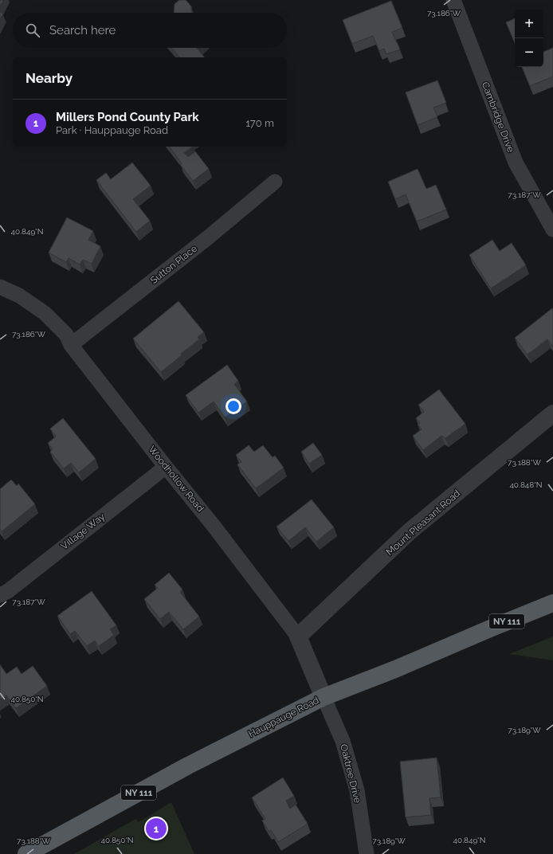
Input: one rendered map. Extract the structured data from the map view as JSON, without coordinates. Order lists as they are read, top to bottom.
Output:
{
  "streets": {
    "main road": ["NY 111", "Hauppauge Road"],
    "street": [
      "Cambridge Drive",
      "Sutton Place",
      "Woodhollow Road",
      "Mount Pleasant Road",
      "Village Way",
      "Oaktree Drive"
    ]
  },
  "crossings": [
    ["Sutton Place", "Woodhollow Road"],
    ["Woodhollow Road", "Mount Pleasant Road"],
    ["Woodhollow Road", "Village Way"],
    ["Woodhollow Road", "Hauppauge Road"],
    ["Woodhollow Road", "Oaktree Drive"],
    ["Hauppauge Road", "Oaktree Drive"]
  ],
  "page": {
    "map_buttons": ["+", "−"],
    "search": "Search here",
    "heading": "Nearby",
    "list": [
      {
        "mark": "1",
        "name": "Millers Pond County Park",
        "note": "Park · Hauppauge Road",
        "value": "170 m"
      }
    ],
    "pins": "1"
  },
  "coordinates": [
    "73.186°W",
    "73.187°W",
    "40.849°N",
    "73.188°W",
    "40.848°N",
    "40.850°N",
    "73.189°W"
  ]
}
